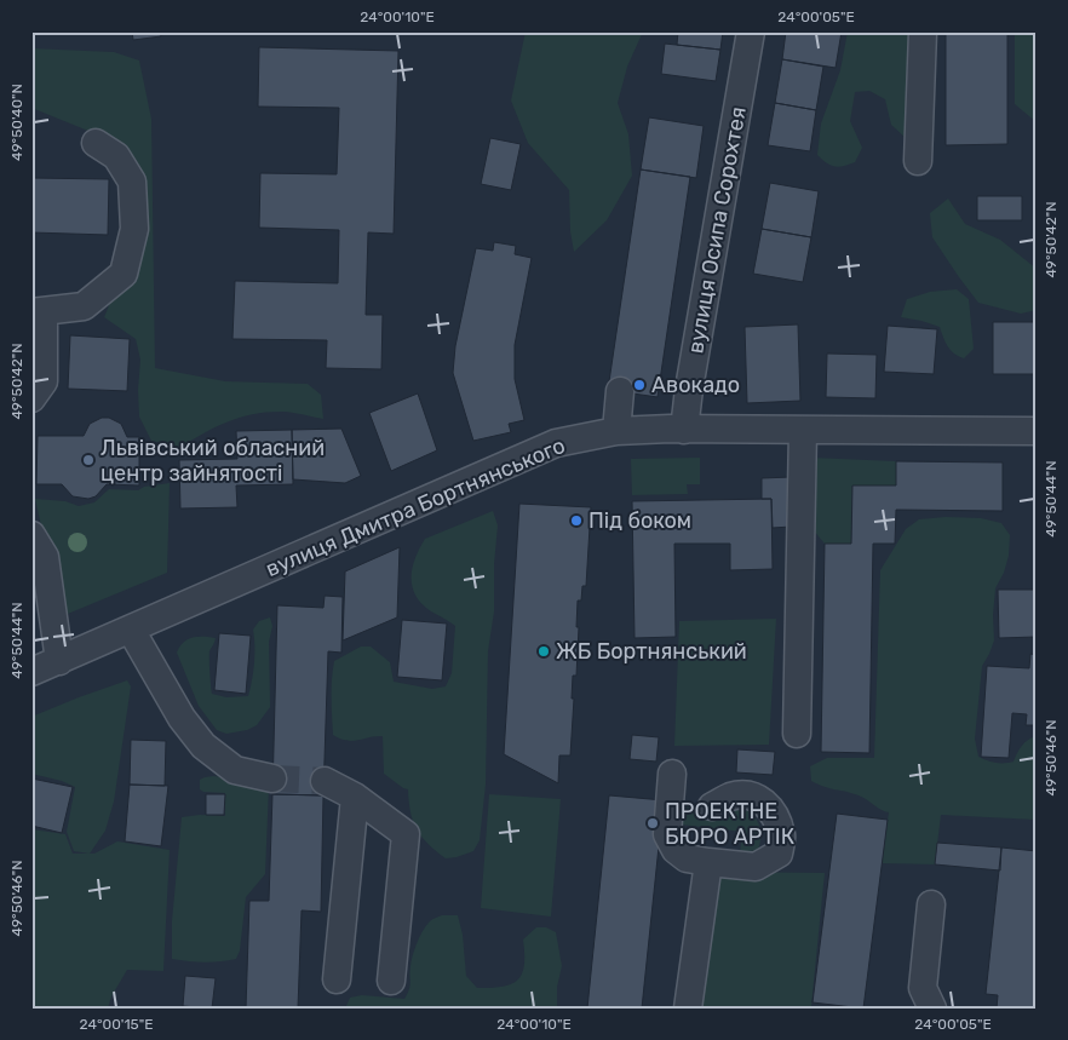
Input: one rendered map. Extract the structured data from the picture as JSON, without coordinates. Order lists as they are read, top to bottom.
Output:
{
  "streets": {
    "street": ["вулиця Осипа Сорохтея", "вулиця Дмитра Бортнянського"]
  },
  "crossings": [
    ["вулиця Осипа Сорохтея", "вулиця Дмитра Бортнянського"]
  ],
  "places": [
    "Авокадо",
    "Львівський обласний центр зайнятості",
    "Під боком",
    "ЖБ Бортнянський",
    "ПРОЕКТНЕ БЮРО АРТІК"
  ],
  "coordinates": [
    "24°00'10\"E",
    "24°00'05\"E",
    "49°50'40\"N",
    "49°50'42\"N",
    "49°50'44\"N",
    "49°50'46\"N",
    "24°00'15\"E"
  ]
}
